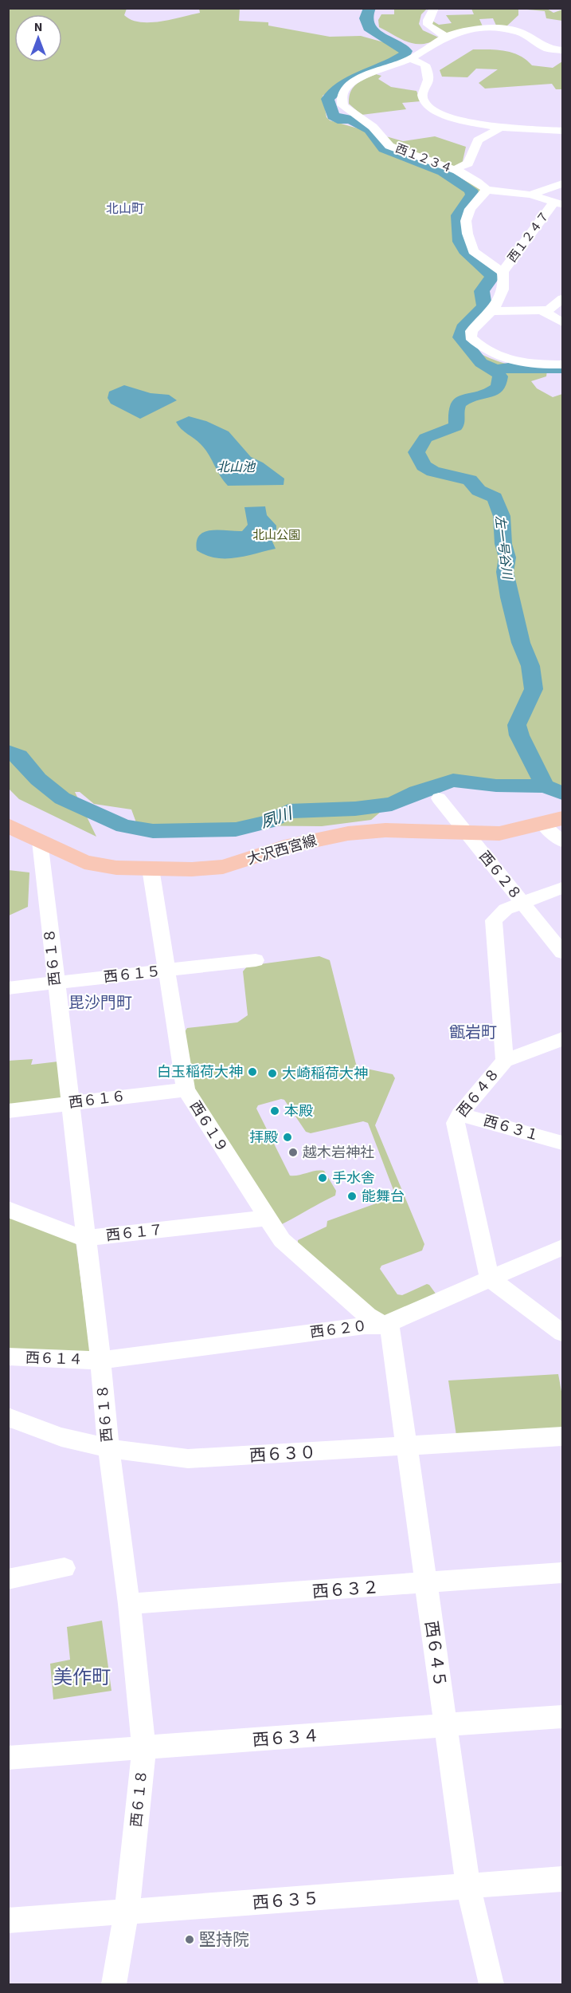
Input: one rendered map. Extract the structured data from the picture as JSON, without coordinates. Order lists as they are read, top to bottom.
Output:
{
  "streets": {
    "main road": ["大沢西宮線"],
    "street": [
      "西１２３４",
      "西１２４７",
      "西６２８",
      "西６１８",
      "西６１５",
      "西６４８",
      "西６１６",
      "西６１９",
      "西６３１",
      "西６１７",
      "西６２０",
      "西６１４",
      "西６３０",
      "西６３２",
      "西６４５",
      "西６３４",
      "西６３５"
    ]
  },
  "crossings": [
    ["大沢西宮線", "西６２８"],
    ["大沢西宮線", "西６１８"],
    ["大沢西宮線", "西６１９"],
    ["西６２８", "西６４８"],
    ["西６１８", "西６１５"],
    ["西６１８", "西６１６"],
    ["西６１８", "西６１７"],
    ["西６１８", "西６２０"],
    ["西６１８", "西６１４"],
    ["西６１８", "西６３０"],
    ["西６１８", "西６３２"],
    ["西６１８", "西６３４"],
    ["西６１８", "西６３５"],
    ["西６１５", "西６１９"],
    ["西６４８", "西６３１"],
    ["西６４８", "西６２０"],
    ["西６１６", "西６１９"],
    ["西６１９", "西６１７"],
    ["西６１９", "西６２０"],
    ["西６１９", "西６４５"],
    ["西６２０", "西６１４"],
    ["西６２０", "西６４５"],
    ["西６３０", "西６４５"],
    ["西６３２", "西６４５"],
    ["西６４５", "西６３４"],
    ["西６４５", "西６３５"]
  ],
  "districts": [
    "北山町",
    "毘沙門町",
    "甑岩町",
    "美作町"
  ],
  "water": ["北山池", "左一号谷川", "夙川"],
  "parks": ["北山公園"],
  "places": [
    "白玉稲荷大神",
    "大崎稲荷大神",
    "本殿",
    "拝殿",
    "越木岩神社",
    "手水舎",
    "能舞台",
    "堅持院"
  ],
  "north": "top"
}
